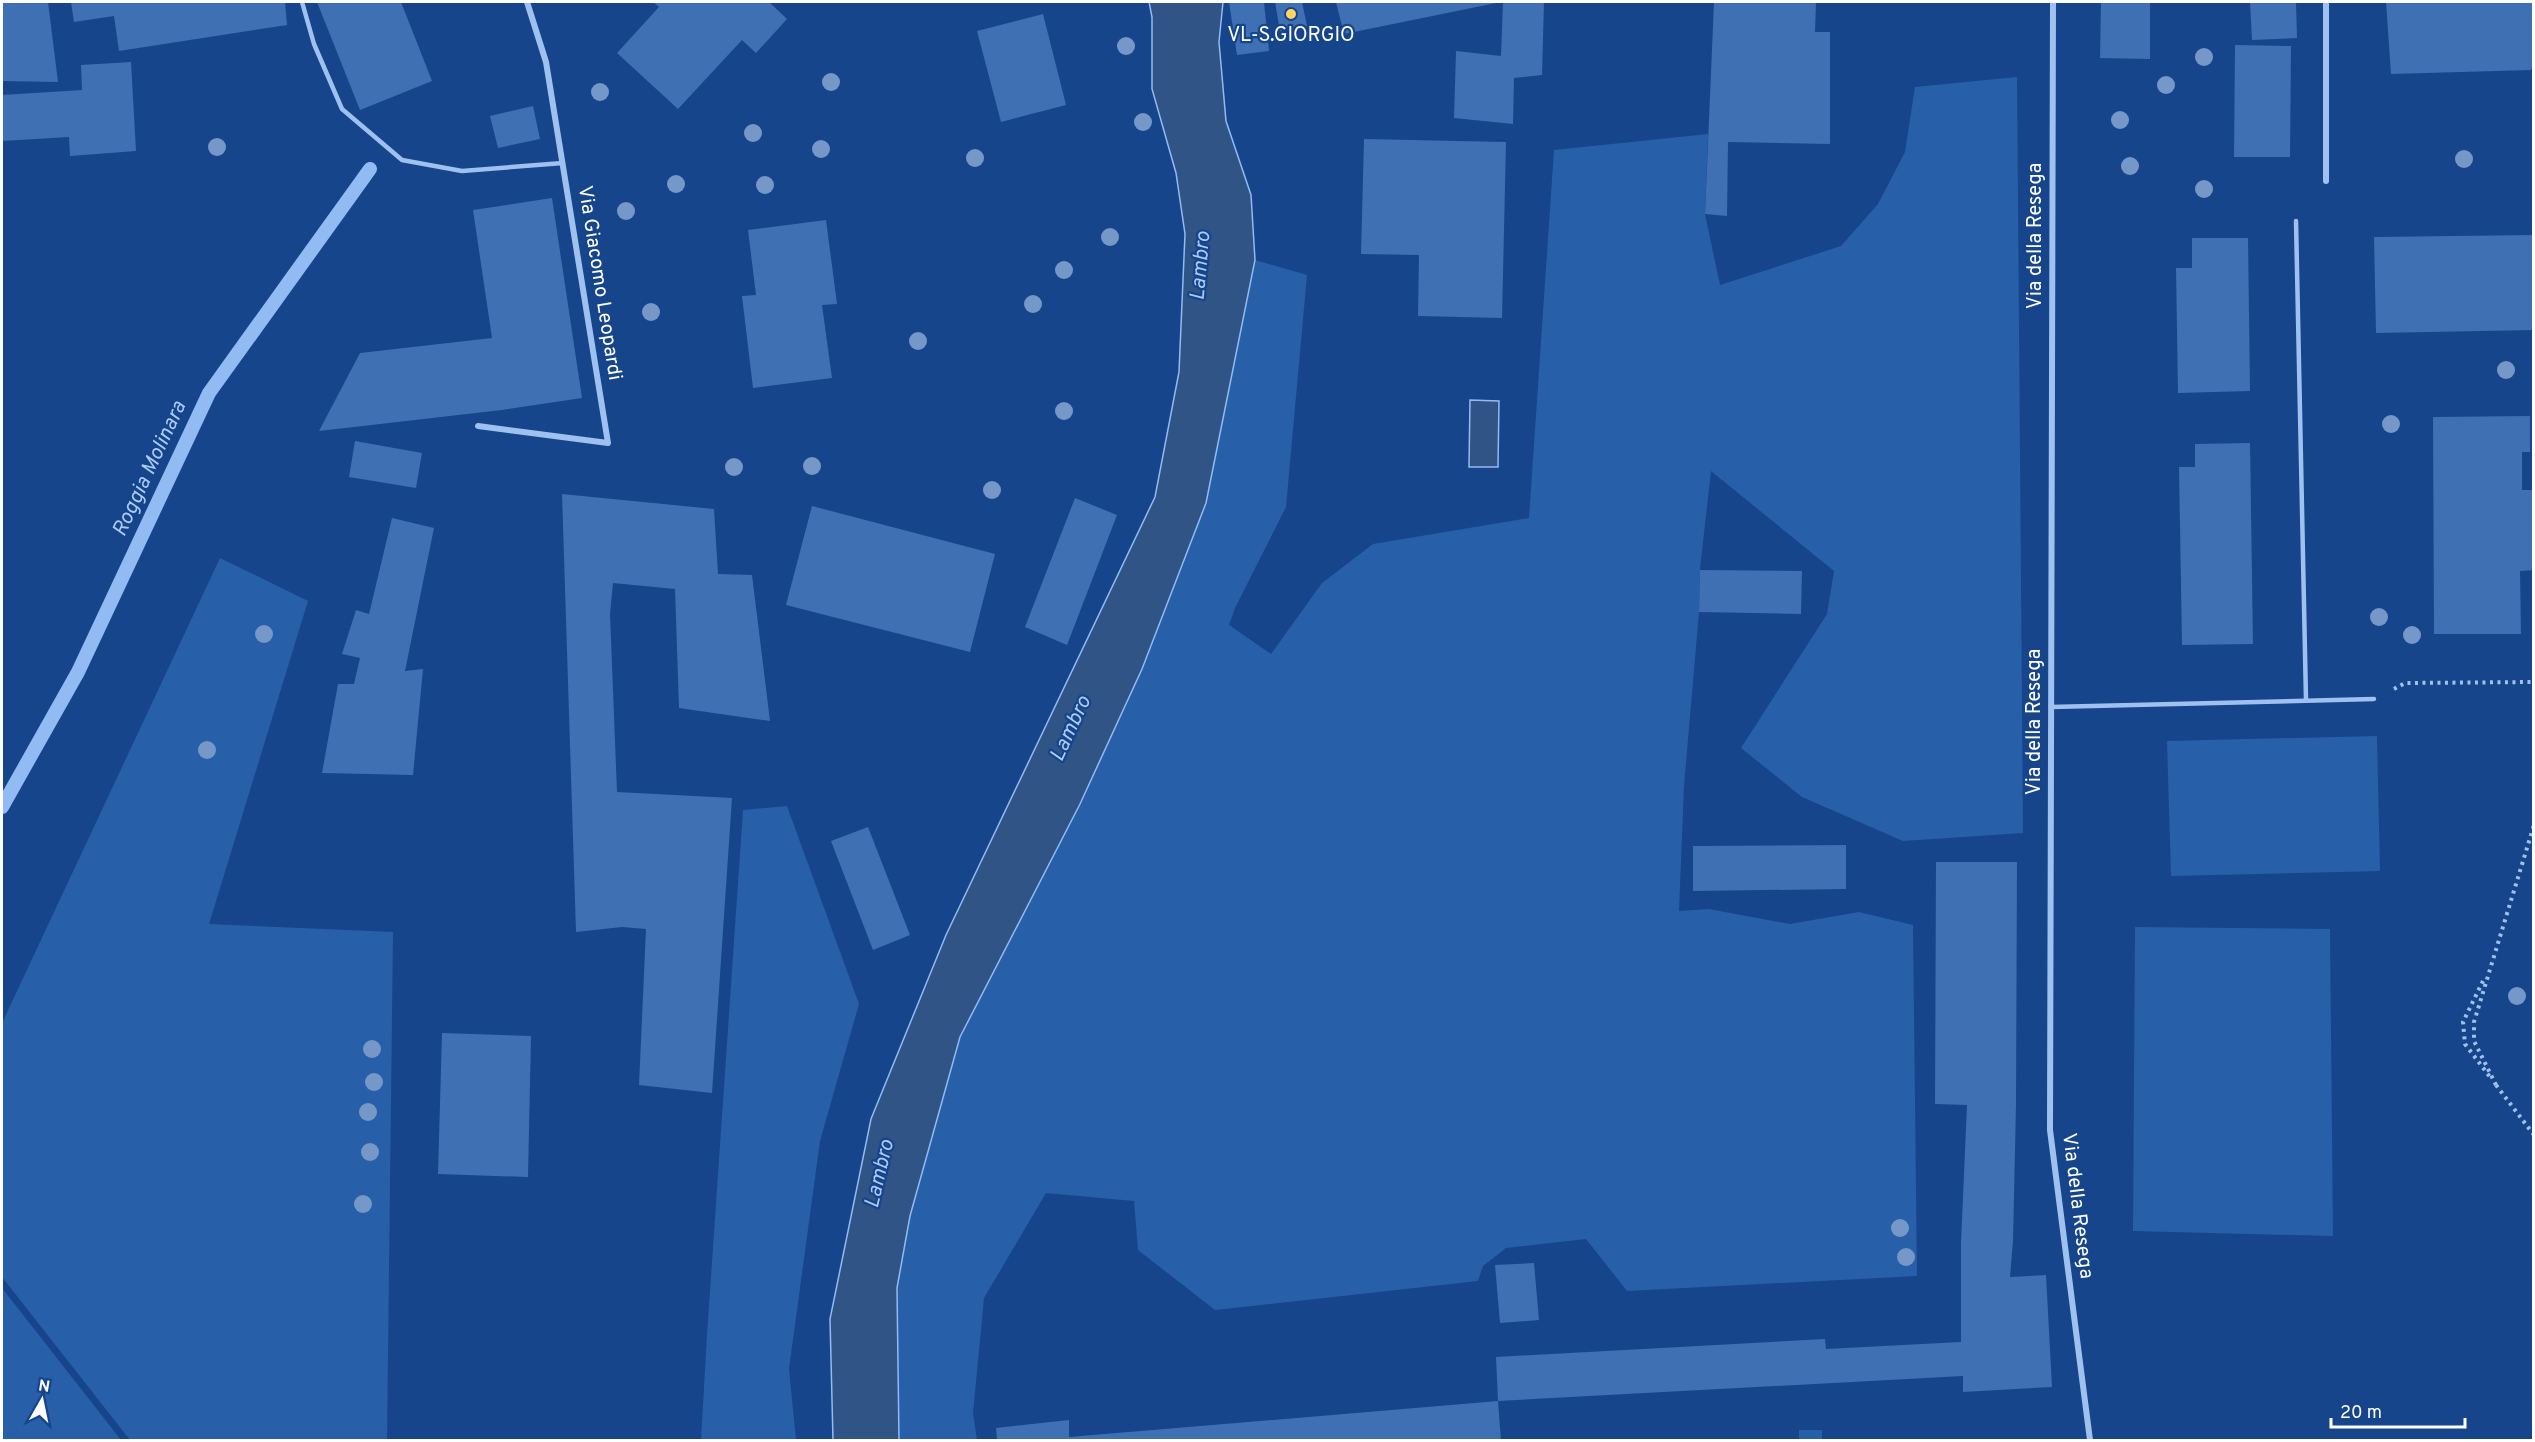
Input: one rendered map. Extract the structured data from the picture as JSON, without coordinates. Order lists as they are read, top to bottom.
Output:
{
  "streets": {
    "street": ["Via della Resega", "Via Giacomo Leopardi"]
  },
  "water": ["Lambro", "Roggia Molinara"],
  "places": ["VL-S.GIORGIO"],
  "scale_bar": "20 m",
  "north": "top"
}
